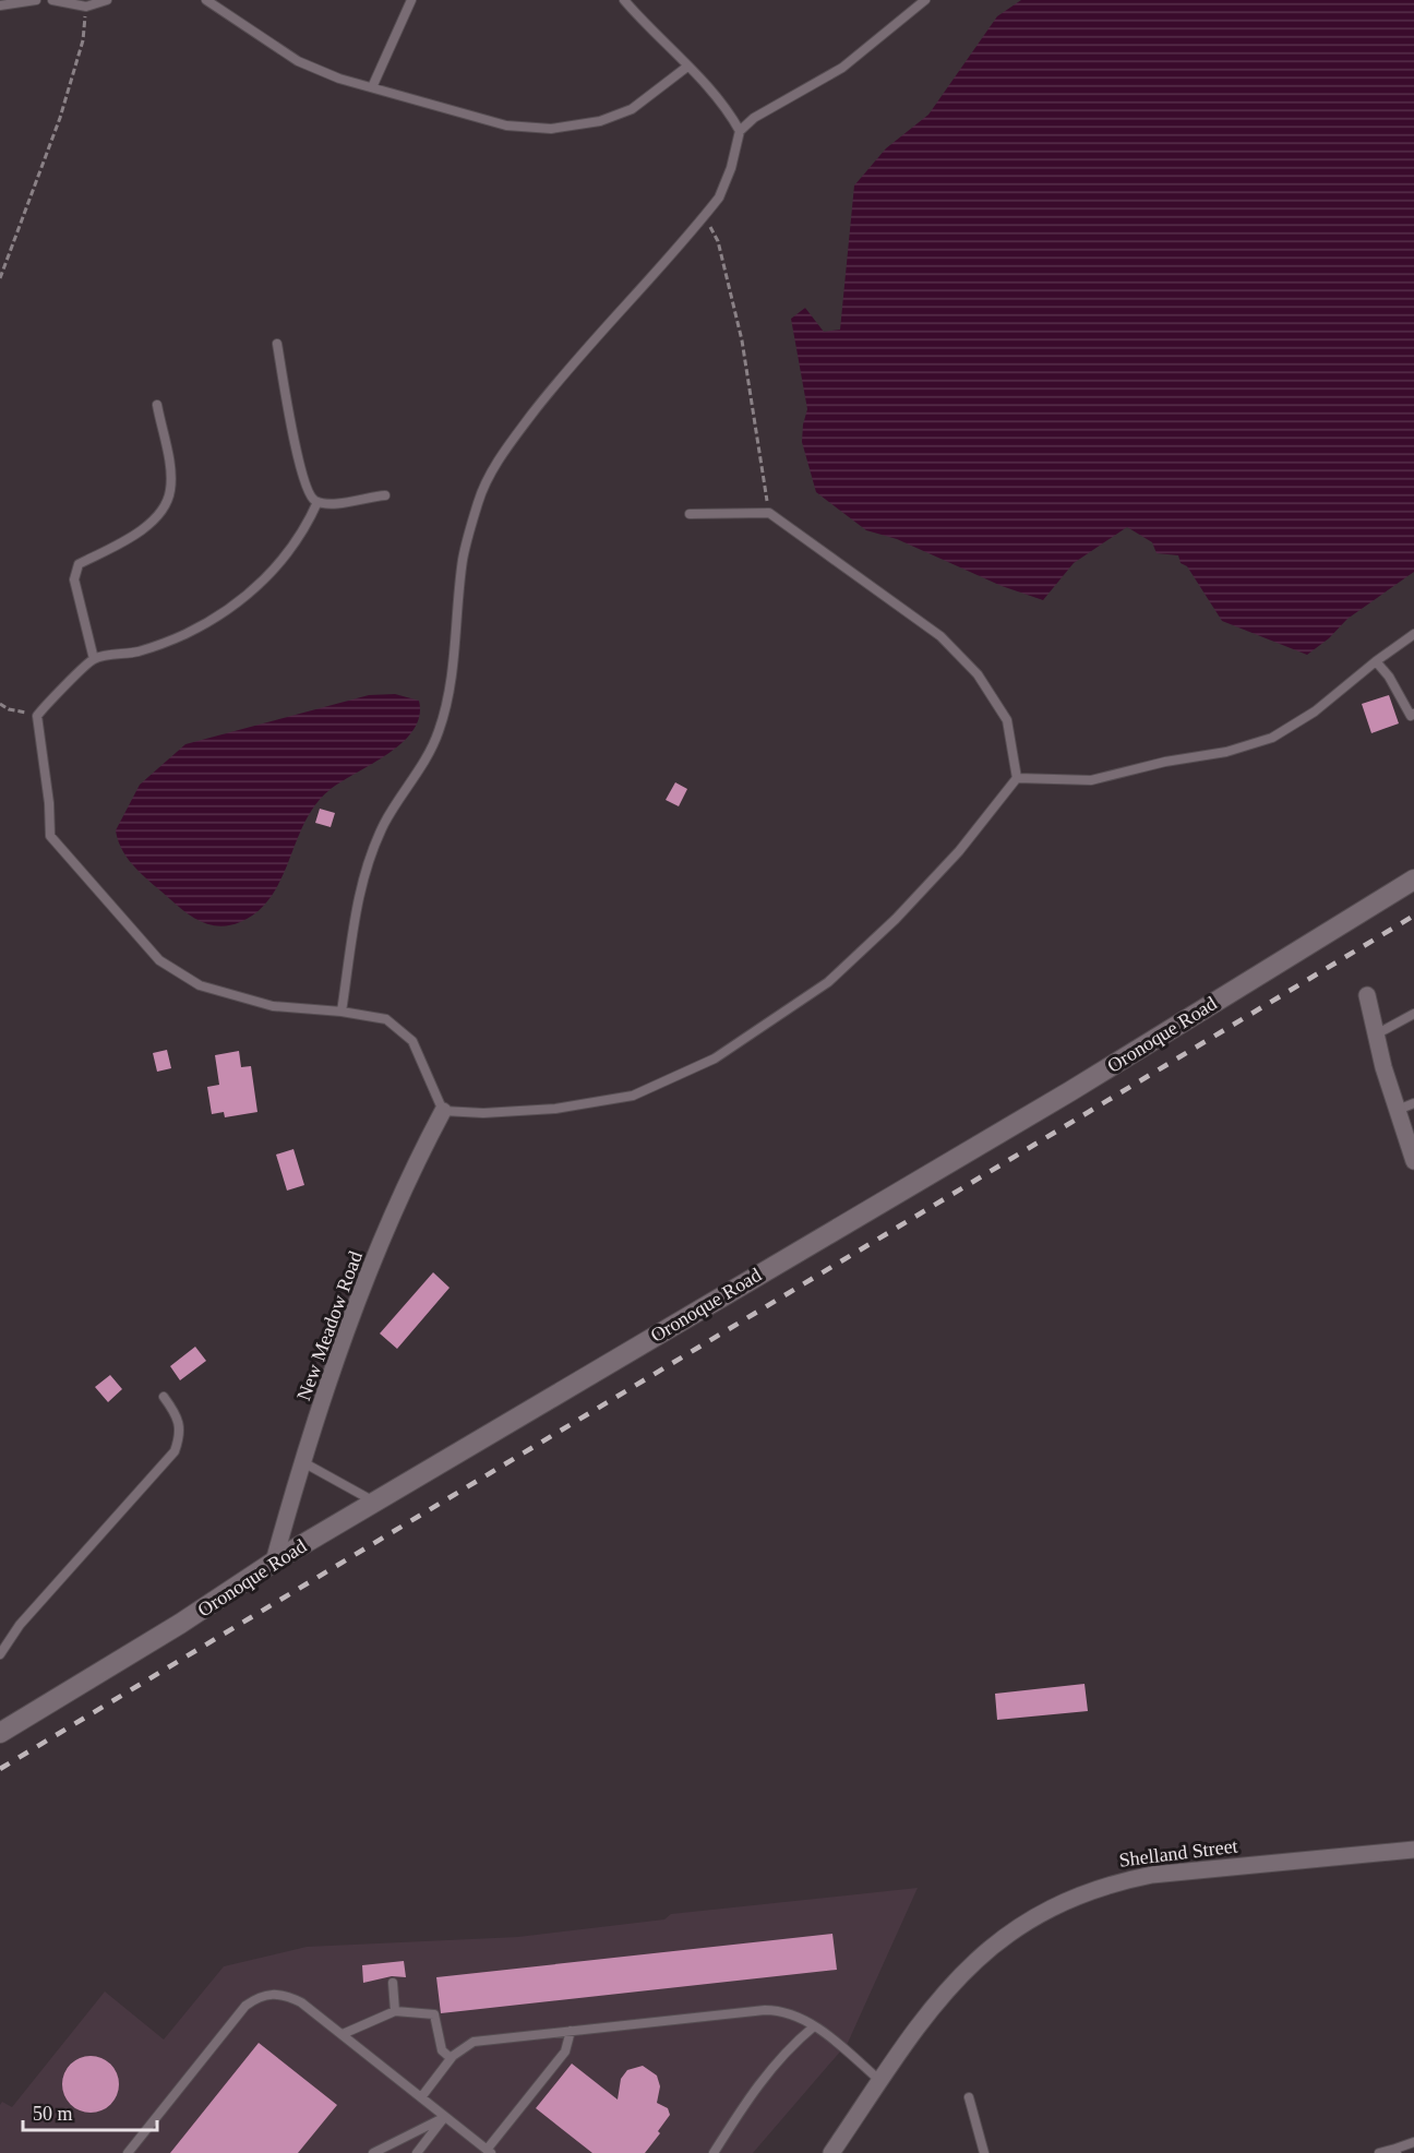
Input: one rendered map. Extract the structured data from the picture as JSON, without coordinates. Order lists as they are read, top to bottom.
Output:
{
  "streets": {
    "street": ["Oronoque Road", "New Meadow Road", "Shelland Street"]
  },
  "crossings": [
    ["Oronoque Road", "New Meadow Road"]
  ],
  "scale_bar": "50 m"
}
